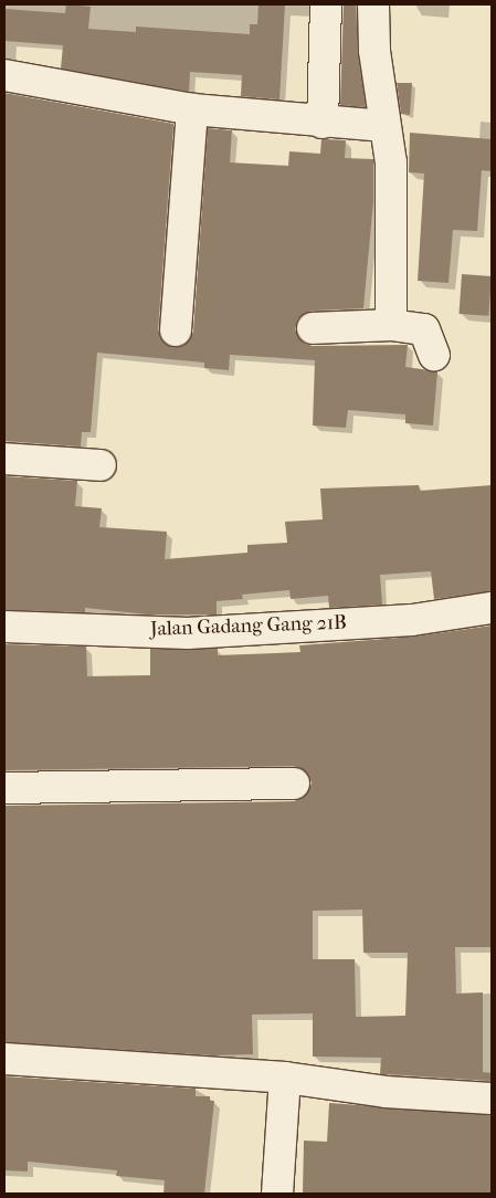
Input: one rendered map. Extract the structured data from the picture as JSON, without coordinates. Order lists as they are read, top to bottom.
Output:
{
  "streets": {
    "street": ["Jalan Gadang Gang 21B"]
  }
}
